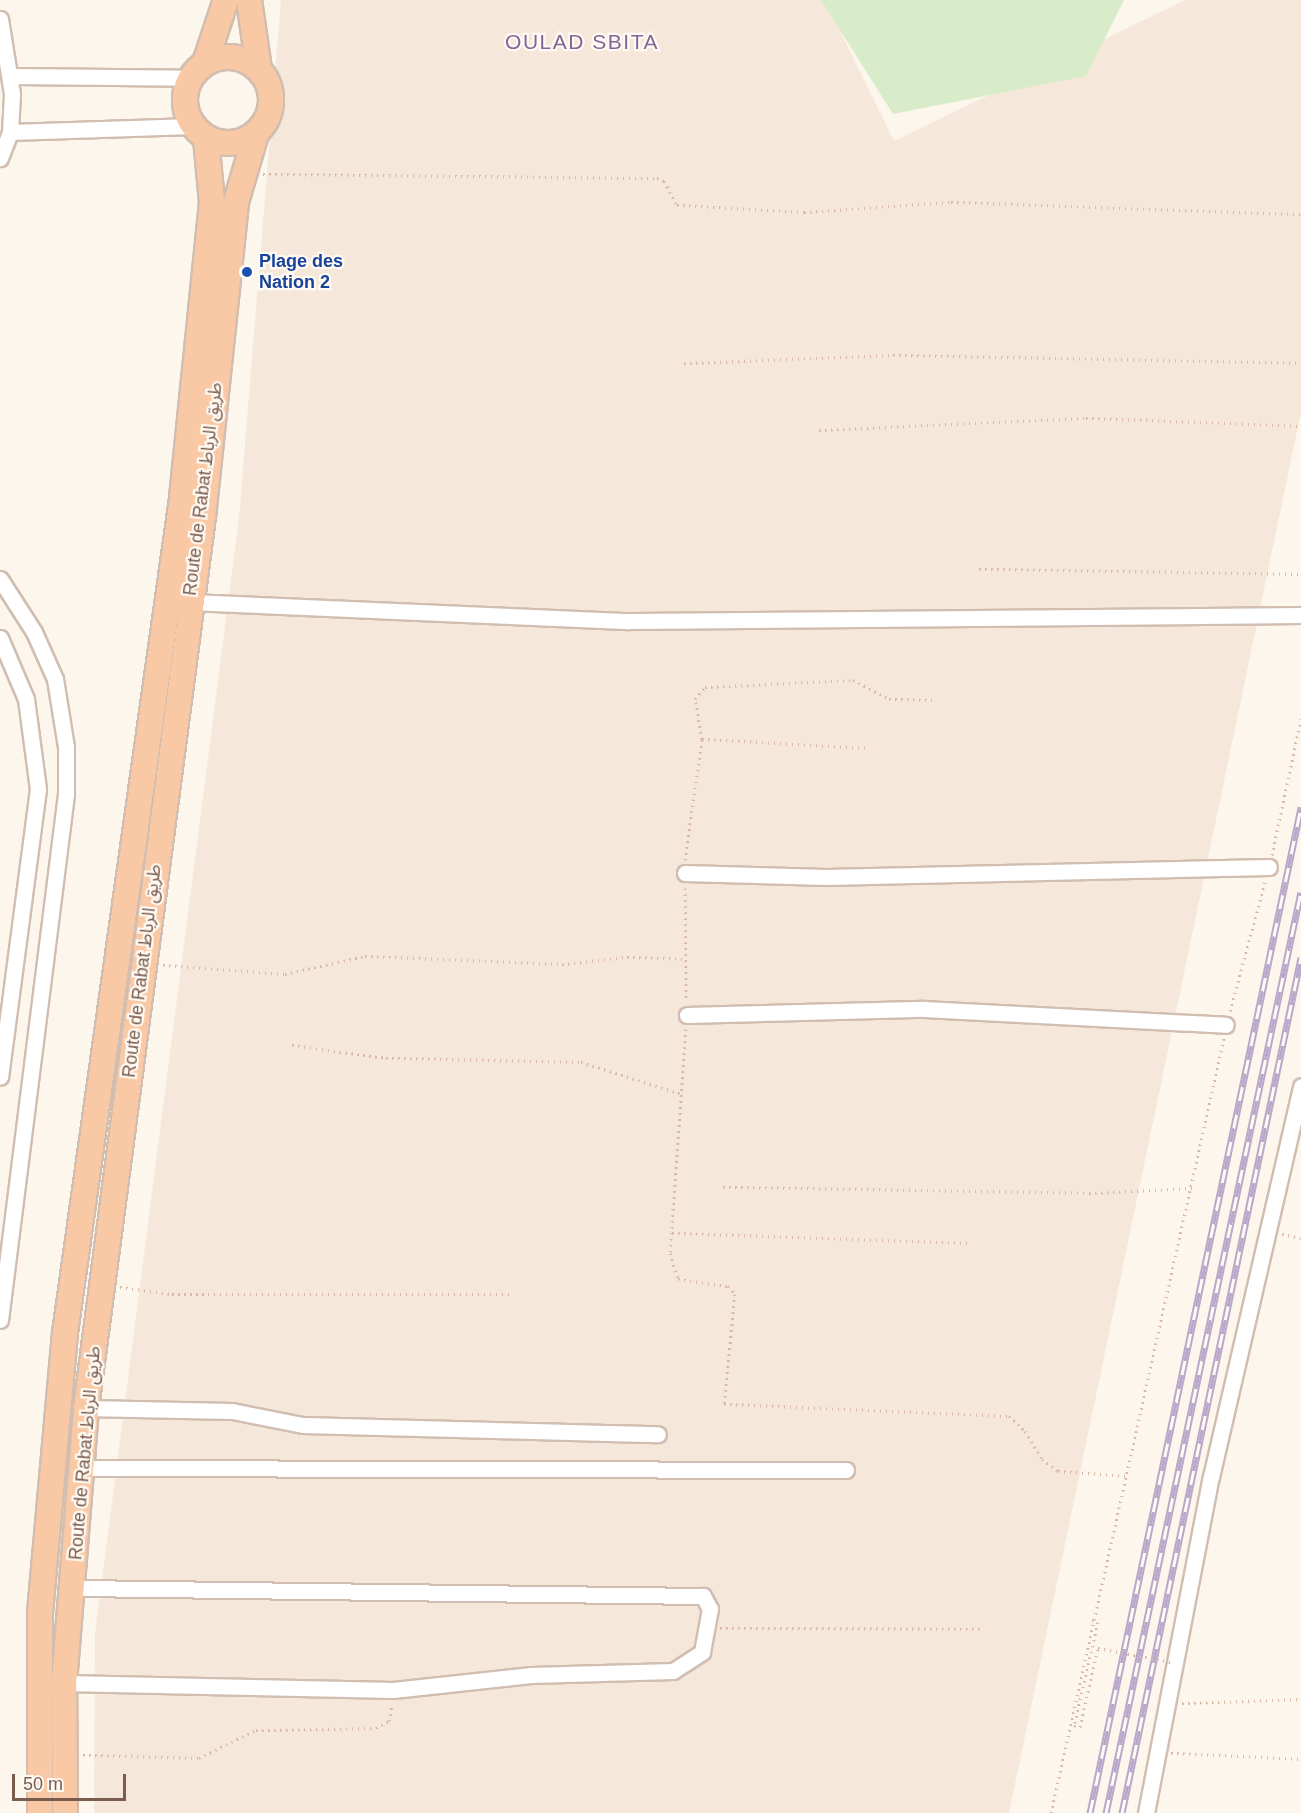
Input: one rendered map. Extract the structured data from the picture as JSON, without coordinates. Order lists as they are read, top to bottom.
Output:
{
  "streets": {
    "highway": ["Route de Rabat طريق الرباط"]
  },
  "districts": ["OULAD SBITA"],
  "places": ["Plage des Nation 2"],
  "scale_bar": "50 m"
}
